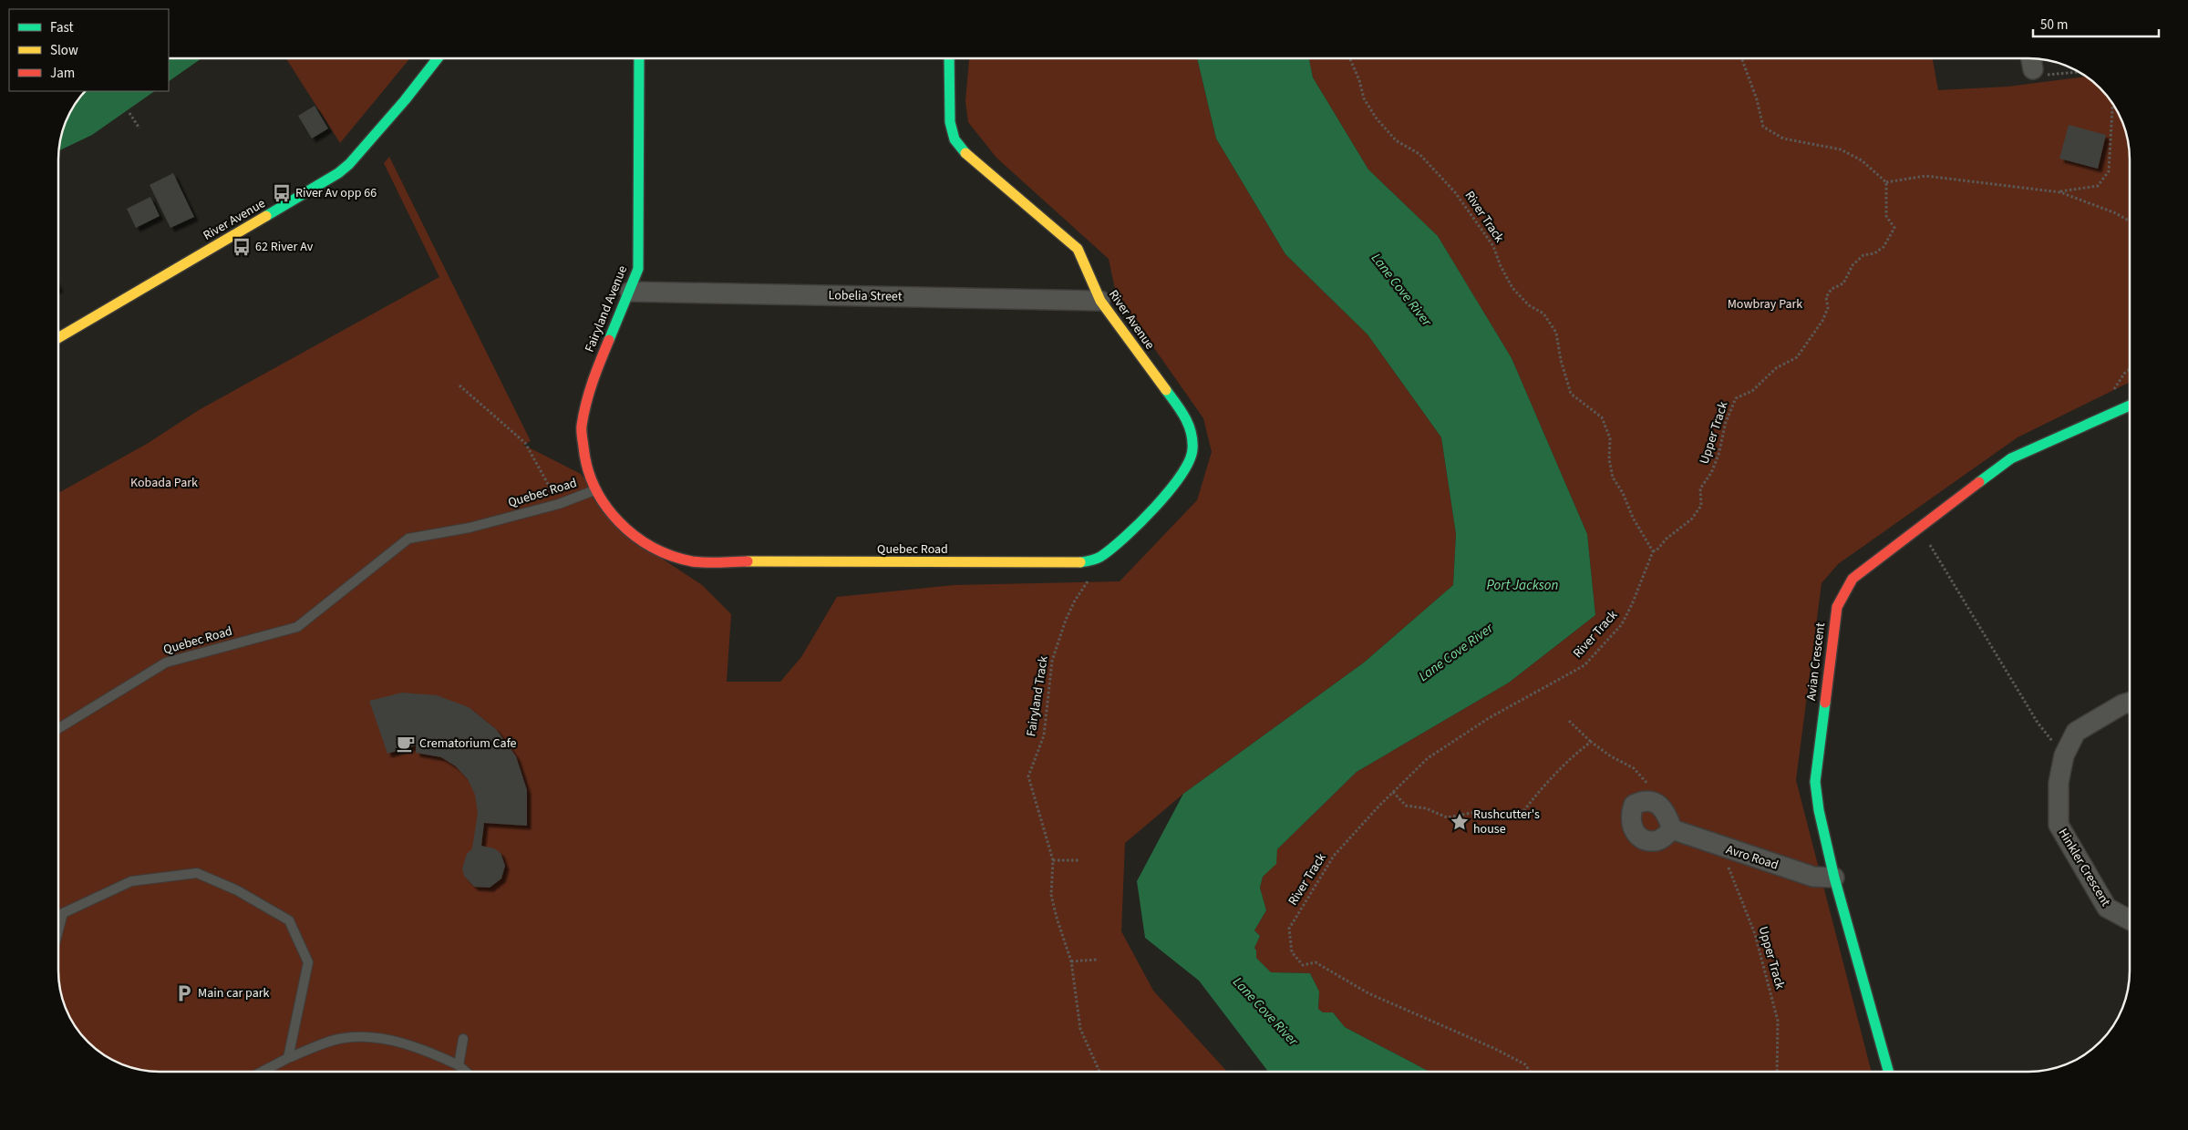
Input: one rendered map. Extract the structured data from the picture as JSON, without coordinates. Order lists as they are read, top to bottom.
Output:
{
  "streets": {
    "street": [
      "River Avenue",
      "Lobelia Street",
      "Fairyland Avenue",
      "Quebec Road",
      "Avian Crescent",
      "Avro Road",
      "Hinkler Crescent"
    ],
    "path": ["River Track", "Upper Track", "Fairyland Track"]
  },
  "crossings": [
    ["River Track", "Upper Track"],
    ["River Avenue", "Lobelia Street"],
    ["River Avenue", "Quebec Road"],
    ["River Avenue", "Fairyland Track"],
    ["Lobelia Street", "Fairyland Avenue"],
    ["Fairyland Avenue", "Quebec Road"],
    ["Upper Track", "Avro Road"],
    ["Quebec Road", "Fairyland Track"],
    ["Avian Crescent", "Avro Road"]
  ],
  "water": ["Lane Cove River", "Port Jackson"],
  "parks": ["Mowbray Park", "Kobada Park"],
  "places": {
    "bus stop": ["River Av opp 66", "62 River Av"],
    "cafe": ["Crematorium Cafe"],
    "place": ["Rushcutter's house"],
    "parking": ["Main car park"]
  },
  "legend": ["Fast", "Slow", "Jam"],
  "scale_bar": "50 m"
}
